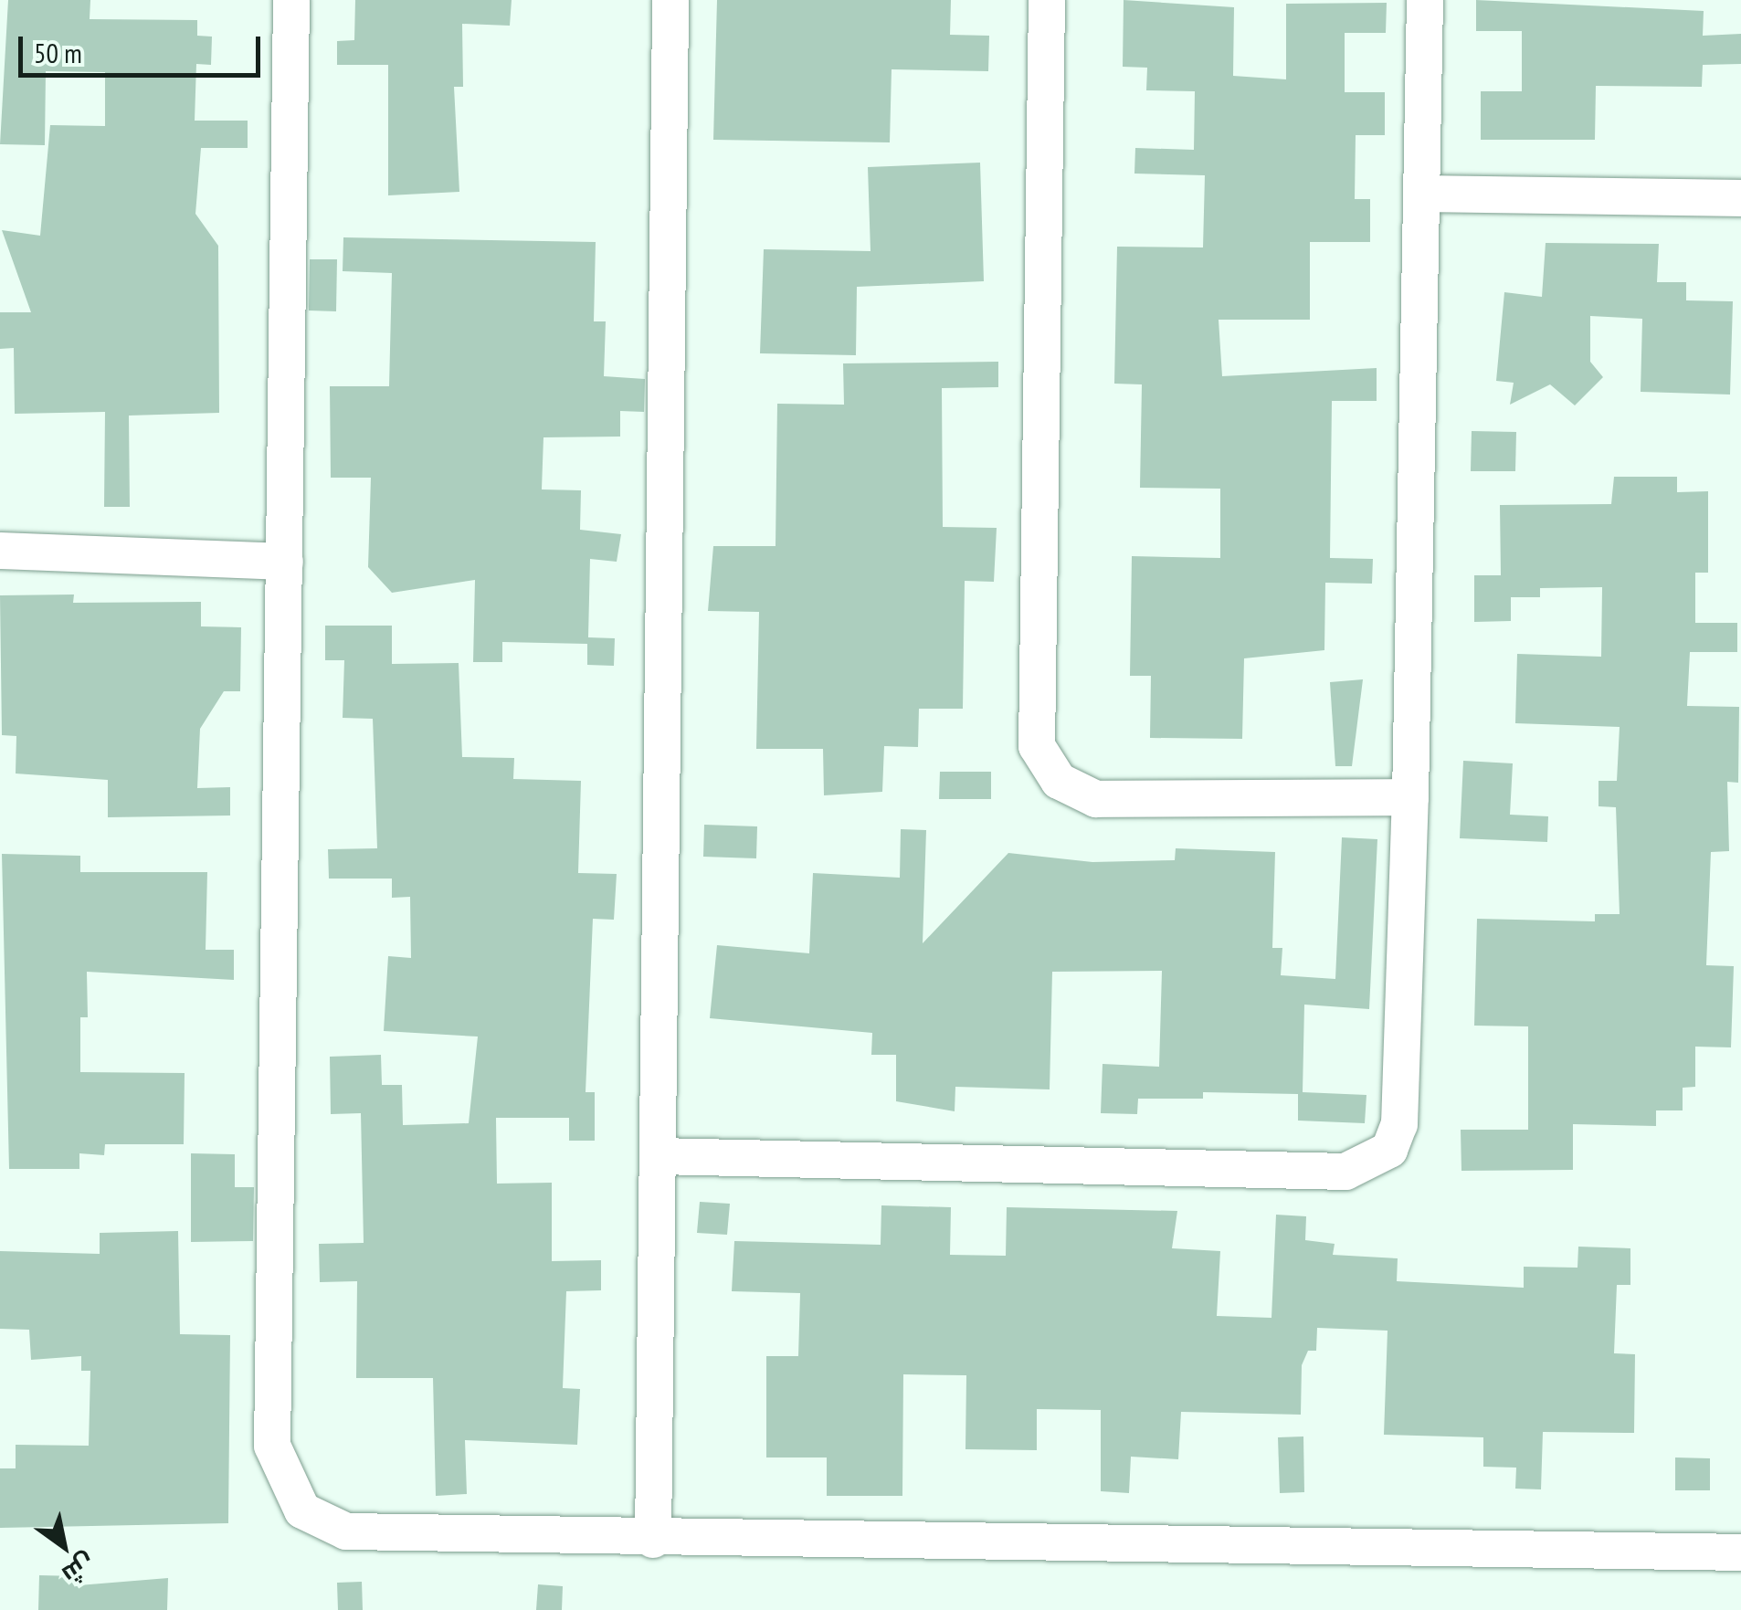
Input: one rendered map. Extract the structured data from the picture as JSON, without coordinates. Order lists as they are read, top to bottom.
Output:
{
  "scale_bar": "50 m",
  "north": "bottom right"
}
